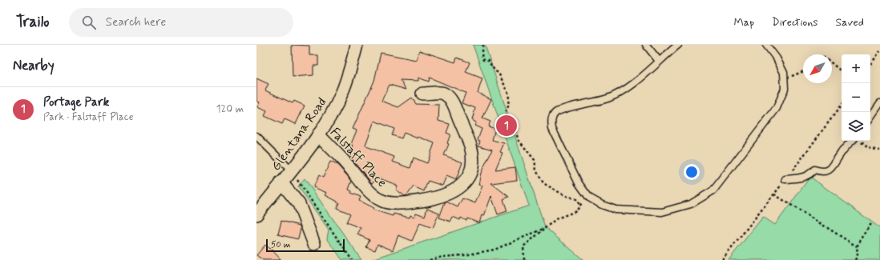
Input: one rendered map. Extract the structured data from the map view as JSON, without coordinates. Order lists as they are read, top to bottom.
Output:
{
  "streets": {
    "street": ["Glentana Road", "Falstaff Place"]
  },
  "crossings": [
    ["Glentana Road", "Falstaff Place"]
  ],
  "scale_bar": "50 m",
  "north": "bottom left",
  "page": {
    "header": "Trailo",
    "search": "Search here",
    "nav": ["Map", "Directions", "Saved"],
    "heading": "Nearby",
    "map_buttons": ["+", "−"],
    "list": [
      {
        "mark": "1",
        "name": "Portage Park",
        "note": "Park · Falstaff Place",
        "value": "120 m"
      }
    ],
    "pins": "1",
    "scale": "50 m"
  }
}
